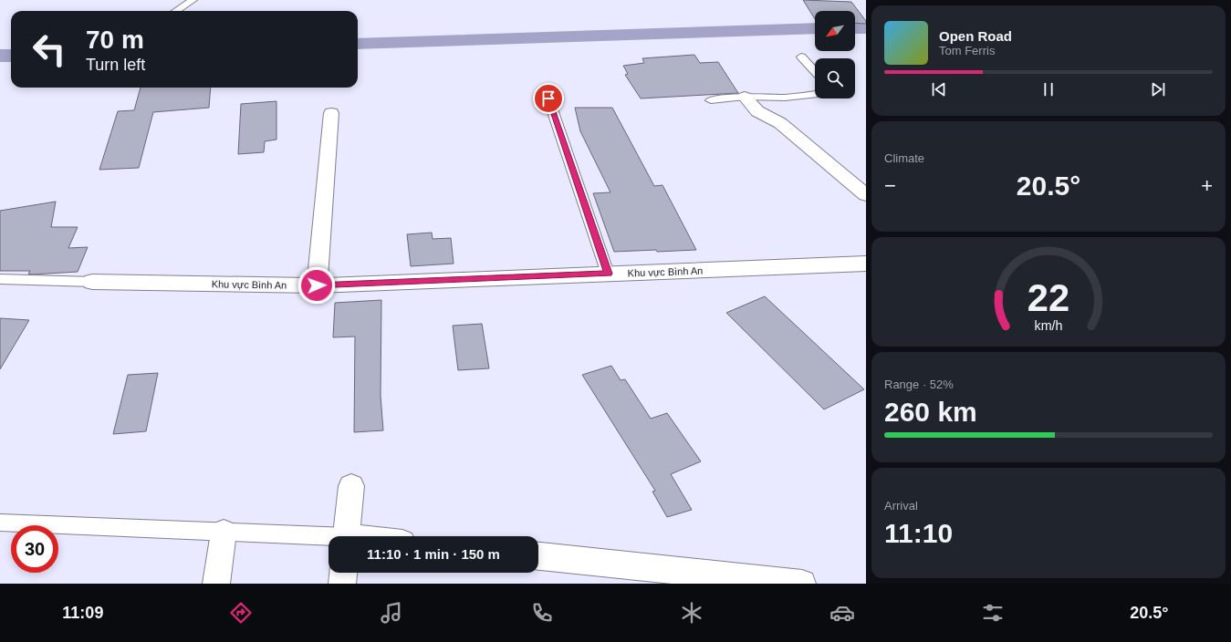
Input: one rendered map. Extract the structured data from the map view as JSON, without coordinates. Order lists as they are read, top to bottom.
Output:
{
  "streets": {
    "street": ["Khu vực Bình An"]
  },
  "north": "bottom left",
  "page": {
    "turn": ["70 m", "Turn left"],
    "song": ["Open Road", "Tom Ferris"],
    "tile": [
      "Climate",
      ["Range · 52%", "260 km"],
      ["Arrival", "11:10"]
    ],
    "heat": ["−", "20.5°", "+"],
    "limit": "30",
    "trip": "11:10 · 1 min · 150 m",
    "tabs": ["11:09", "20.5°"],
    "gauge": ["22", "km/h"]
  }
}
